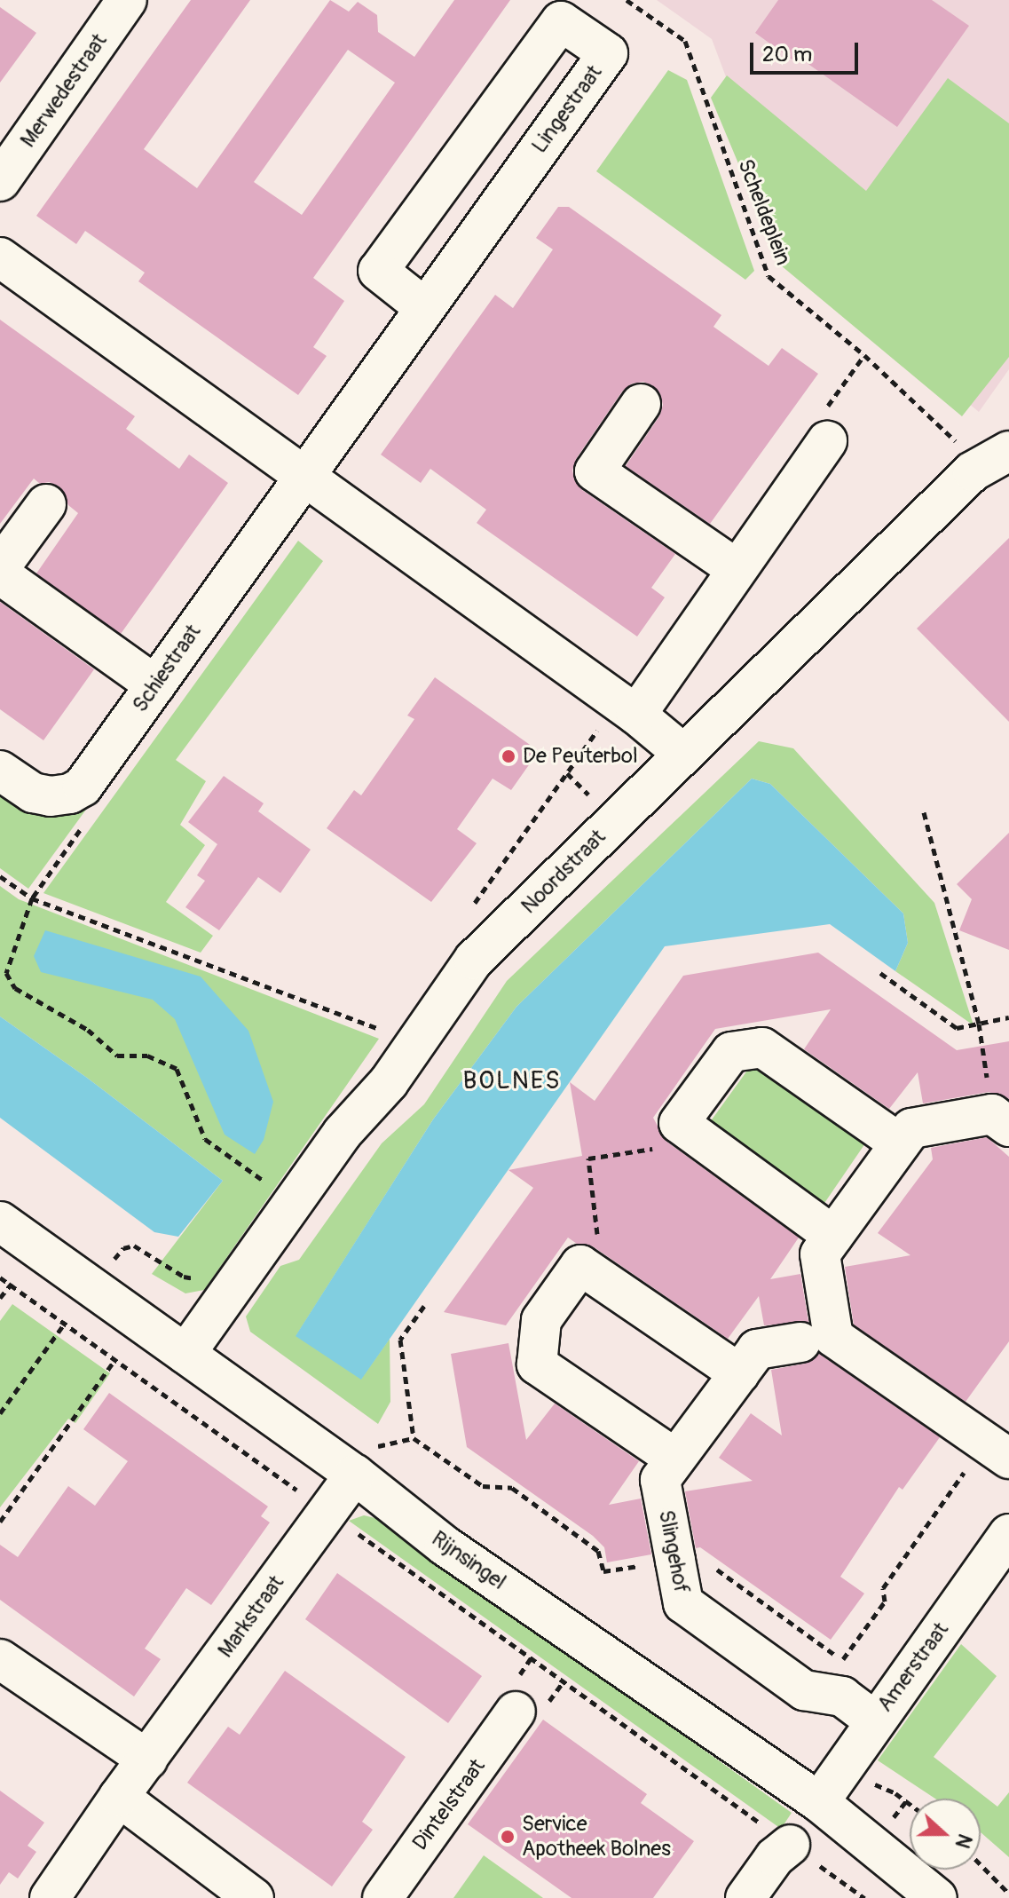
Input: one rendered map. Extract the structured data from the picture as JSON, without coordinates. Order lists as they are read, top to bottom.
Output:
{
  "streets": {
    "street": [
      "Merwedestraat",
      "Lingestraat",
      "Schiestraat",
      "Noordstraat",
      "Slingehof",
      "Rijnsingel",
      "Markstraat",
      "Amerstraat",
      "Dintelstraat"
    ],
    "path": ["Scheldeplein"]
  },
  "crossings": [
    ["Lingestraat", "Schiestraat"],
    ["Scheldeplein", "Noordstraat"],
    ["Noordstraat", "Rijnsingel"],
    ["Slingehof", "Amerstraat"],
    ["Rijnsingel", "Markstraat"],
    ["Rijnsingel", "Amerstraat"]
  ],
  "districts": ["BOLNES"],
  "places": ["De Peuterbol", "Service Apotheek Bolnes"],
  "scale_bar": "20 m",
  "north": "right"
}
